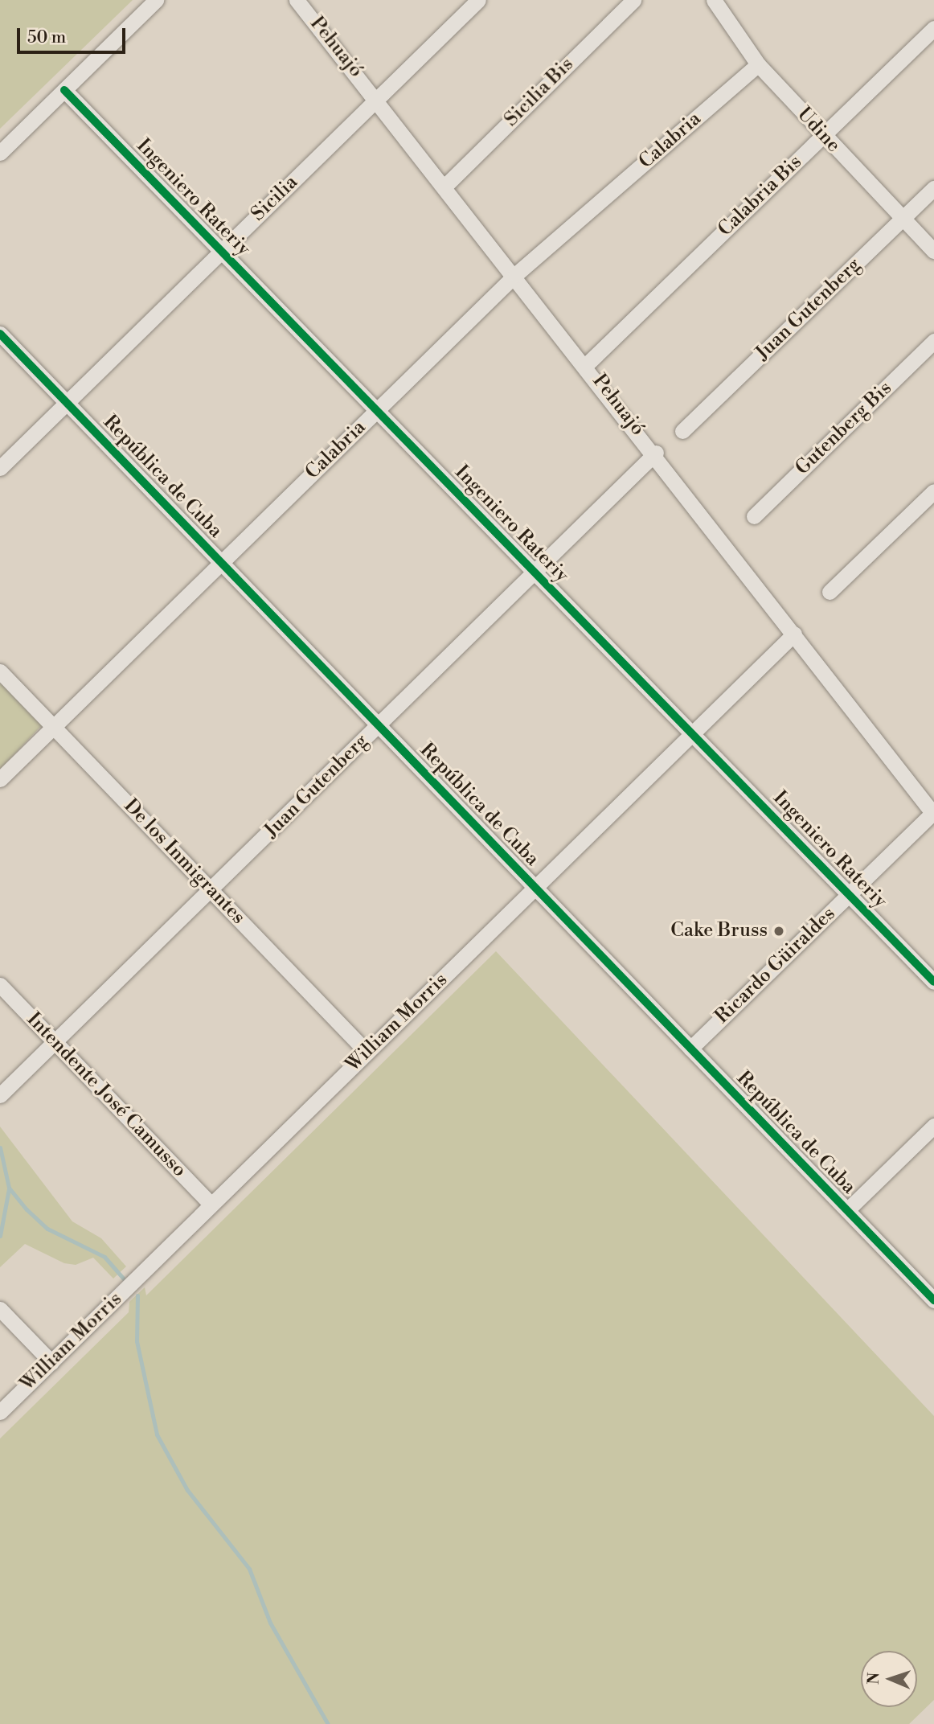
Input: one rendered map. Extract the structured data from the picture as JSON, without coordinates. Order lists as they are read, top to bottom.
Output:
{
  "streets": {
    "street": [
      "Pehuajó",
      "Sicilia Bis",
      "Udine",
      "Calabria",
      "Calabria Bis",
      "Ingeniero Rateriy",
      "Sicilia",
      "Juan Gutenberg",
      "Gutenberg Bis",
      "República de Cuba",
      "De los Inmigrantes",
      "Ricardo Güiraldes",
      "William Morris",
      "Intendente José Camusso"
    ]
  },
  "crossings": [
    ["Pehuajó", "Sicilia Bis"],
    ["Pehuajó", "Calabria"],
    ["Pehuajó", "Calabria Bis"],
    ["Pehuajó", "Sicilia"],
    ["Pehuajó", "Juan Gutenberg"],
    ["Pehuajó", "Ricardo Güiraldes"],
    ["Pehuajó", "William Morris"],
    ["Udine", "Calabria"],
    ["Udine", "Calabria Bis"],
    ["Udine", "Juan Gutenberg"],
    ["Calabria", "Ingeniero Rateriy"],
    ["Calabria", "República de Cuba"],
    ["Calabria", "De los Inmigrantes"],
    ["Ingeniero Rateriy", "Sicilia"],
    ["Ingeniero Rateriy", "Juan Gutenberg"],
    ["Ingeniero Rateriy", "Ricardo Güiraldes"],
    ["Ingeniero Rateriy", "William Morris"],
    ["Sicilia", "República de Cuba"],
    ["Juan Gutenberg", "República de Cuba"],
    ["Juan Gutenberg", "De los Inmigrantes"],
    ["Juan Gutenberg", "Intendente José Camusso"],
    ["República de Cuba", "Ricardo Güiraldes"],
    ["República de Cuba", "William Morris"],
    ["De los Inmigrantes", "William Morris"],
    ["William Morris", "Intendente José Camusso"]
  ],
  "places": ["Cake Bruss"],
  "scale_bar": "50 m",
  "north": "left"
}
